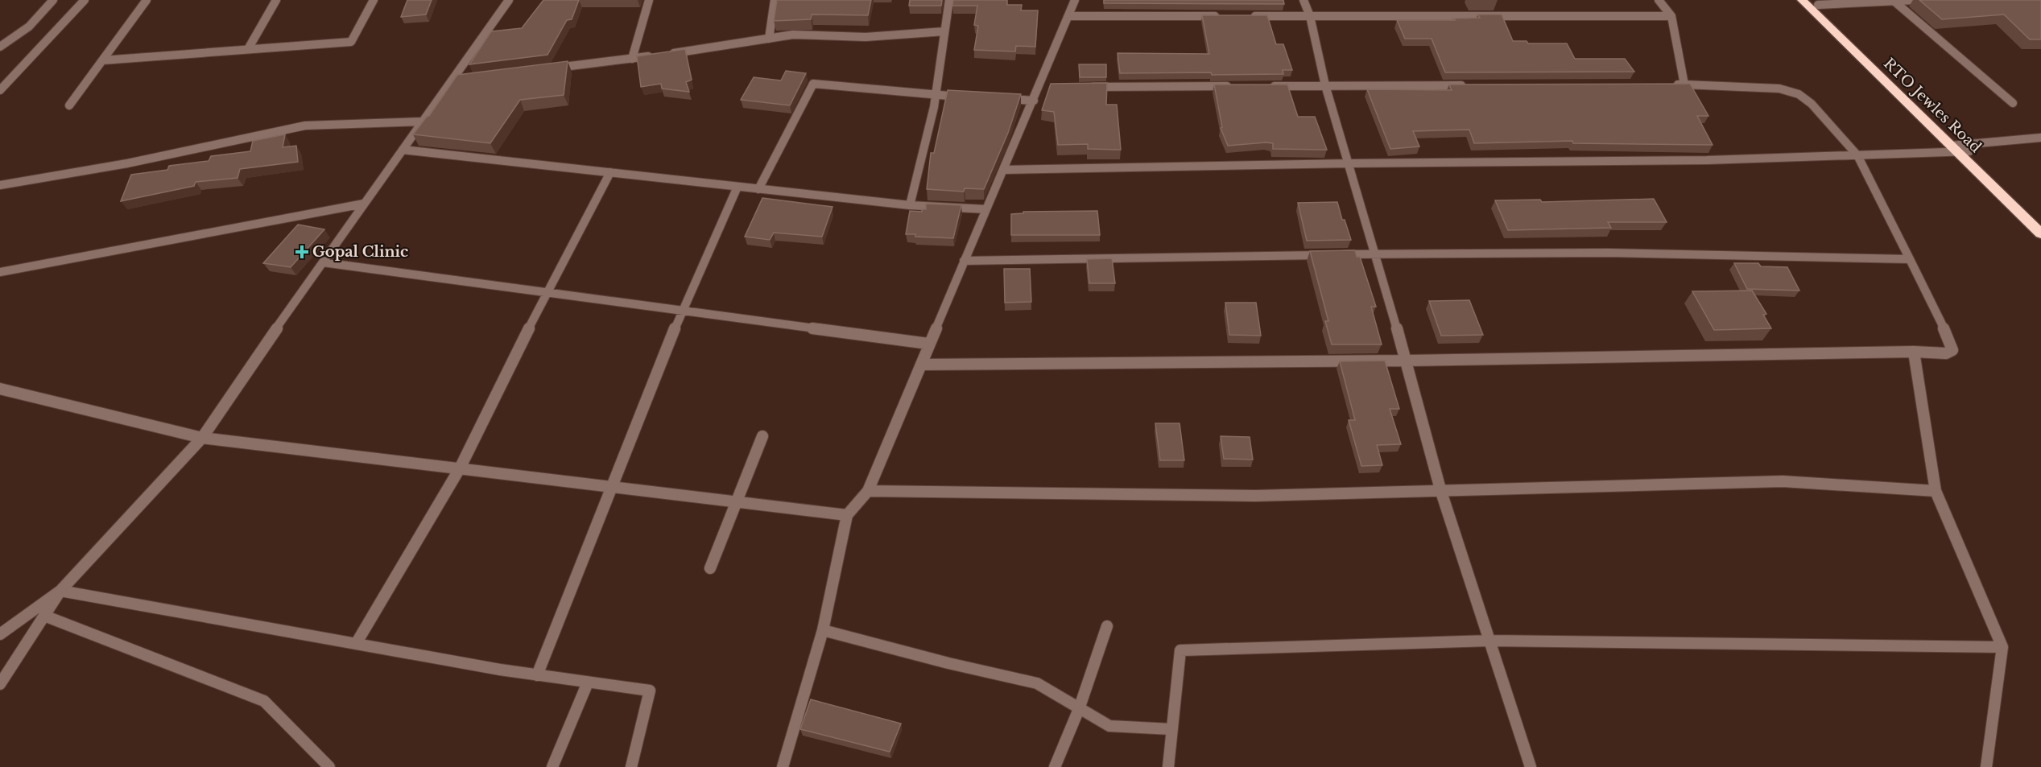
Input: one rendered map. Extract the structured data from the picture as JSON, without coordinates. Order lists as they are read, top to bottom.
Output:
{
  "streets": {
    "highway": ["RTO Jewles Road"]
  },
  "places": {
    "health": ["Gopal Clinic"]
  }
}
